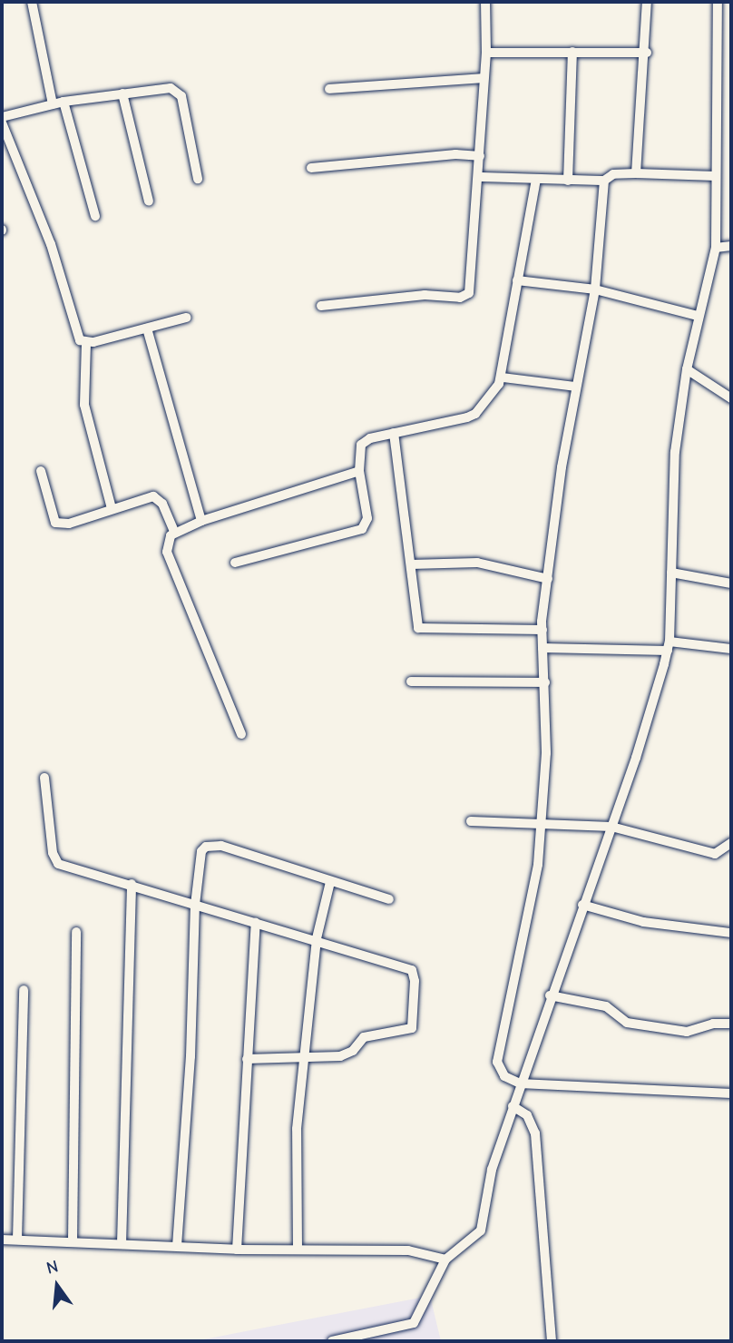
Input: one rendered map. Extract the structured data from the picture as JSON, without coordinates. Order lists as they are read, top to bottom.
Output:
{
  "north": "top"
}
